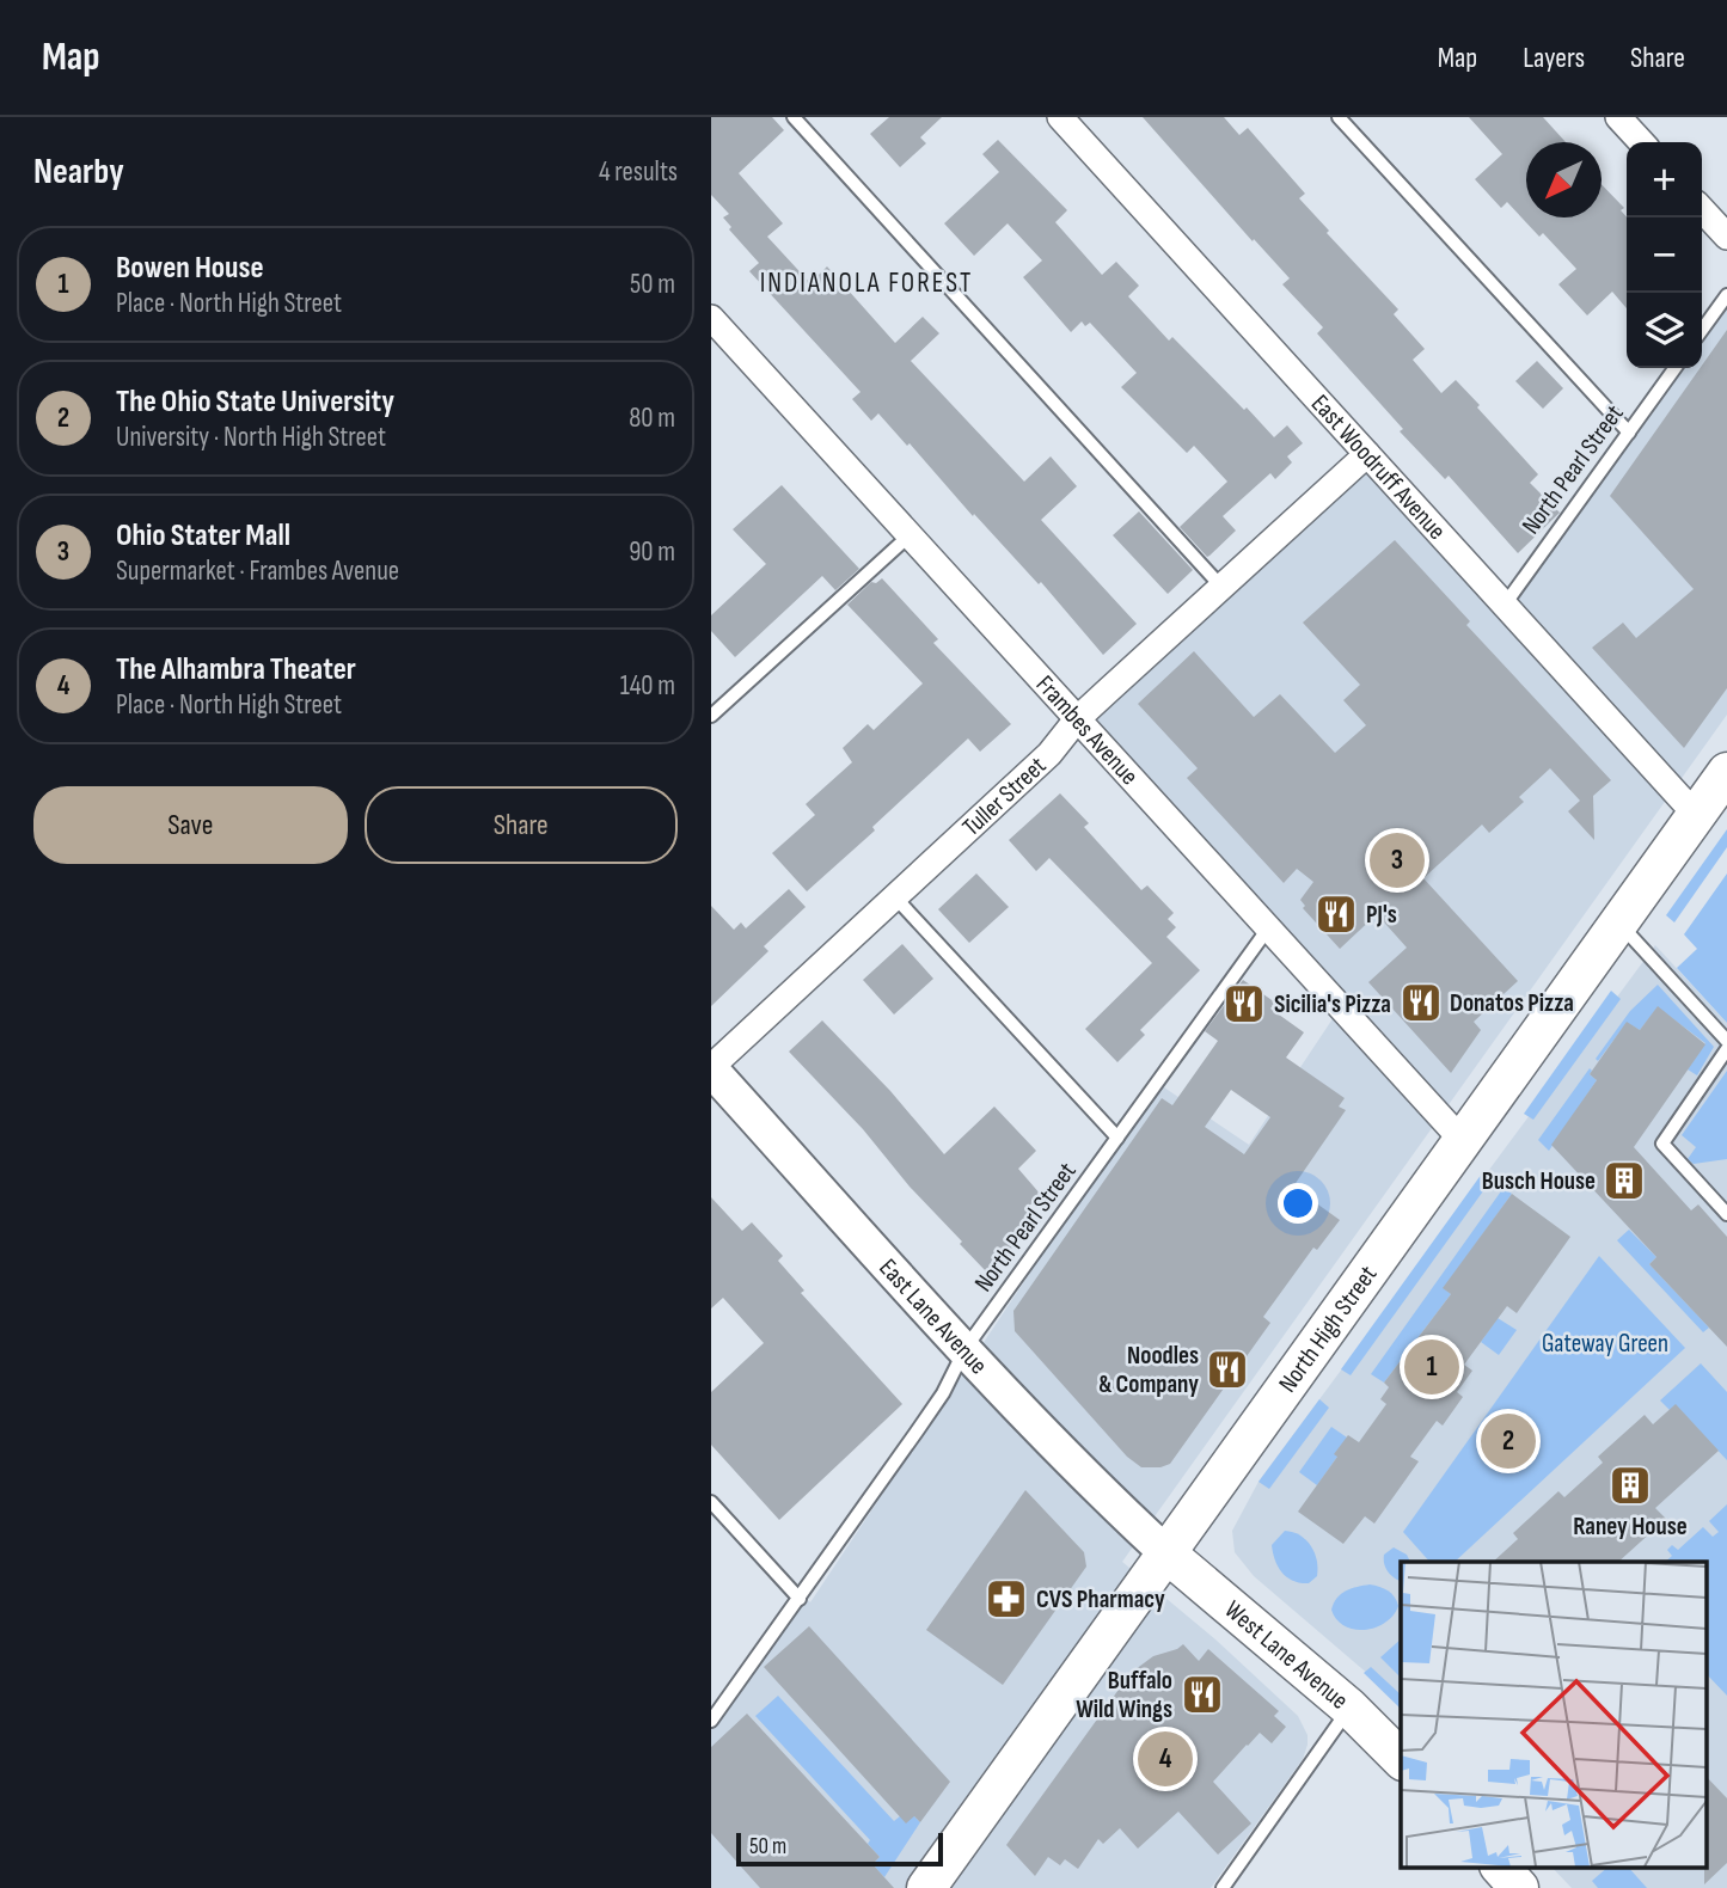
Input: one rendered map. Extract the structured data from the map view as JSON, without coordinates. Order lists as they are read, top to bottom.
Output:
{
  "streets": {
    "main road": ["North High Street", "West Lane Avenue"],
    "street": [
      "East Woodruff Avenue",
      "Frambes Avenue",
      "Tuller Street",
      "East Lane Avenue"
    ],
    "lane": ["North Pearl Street"]
  },
  "crossings": [
    ["East Woodruff Avenue", "North Pearl Street"],
    ["East Woodruff Avenue", "Tuller Street"],
    ["East Woodruff Avenue", "North High Street"],
    ["North Pearl Street", "Frambes Avenue"],
    ["North Pearl Street", "East Lane Avenue"],
    ["Frambes Avenue", "Tuller Street"],
    ["Frambes Avenue", "North High Street"],
    ["Tuller Street", "East Lane Avenue"],
    ["East Lane Avenue", "North High Street"],
    ["East Lane Avenue", "West Lane Avenue"],
    ["North High Street", "West Lane Avenue"]
  ],
  "districts": ["INDIANOLA FOREST"],
  "parks": ["Gateway Green"],
  "places": {
    "restaurant": [
      "PJ's",
      "Donatos Pizza",
      "Sicilia's Pizza",
      "Noodles & Company",
      "Buffalo Wild Wings"
    ],
    "building": ["Busch House", "Raney House"],
    "pharmacy": ["CVS Pharmacy"]
  },
  "scale_bar": "50 m",
  "north": "bottom left",
  "page": {
    "header": "Map",
    "nav": ["Map", "Layers", "Share"],
    "heading": ["Nearby", "4 results"],
    "map_buttons": ["+", "−"],
    "list": [
      {
        "mark": "1",
        "name": "Bowen House",
        "note": "Place · North High Street",
        "value": "50 m"
      },
      {
        "mark": "2",
        "name": "The Ohio State University",
        "note": "University · North High Street",
        "value": "80 m"
      },
      {
        "mark": "3",
        "name": "Ohio Stater Mall",
        "note": "Supermarket · Frambes Avenue",
        "value": "90 m"
      },
      {
        "mark": "4",
        "name": "The Alhambra Theater",
        "note": "Place · North High Street",
        "value": "140 m"
      }
    ],
    "buttons": ["Save", "Share"],
    "pins": [
      "3",
      "1",
      "2",
      "4"
    ],
    "scale": "50 m"
  }
}
